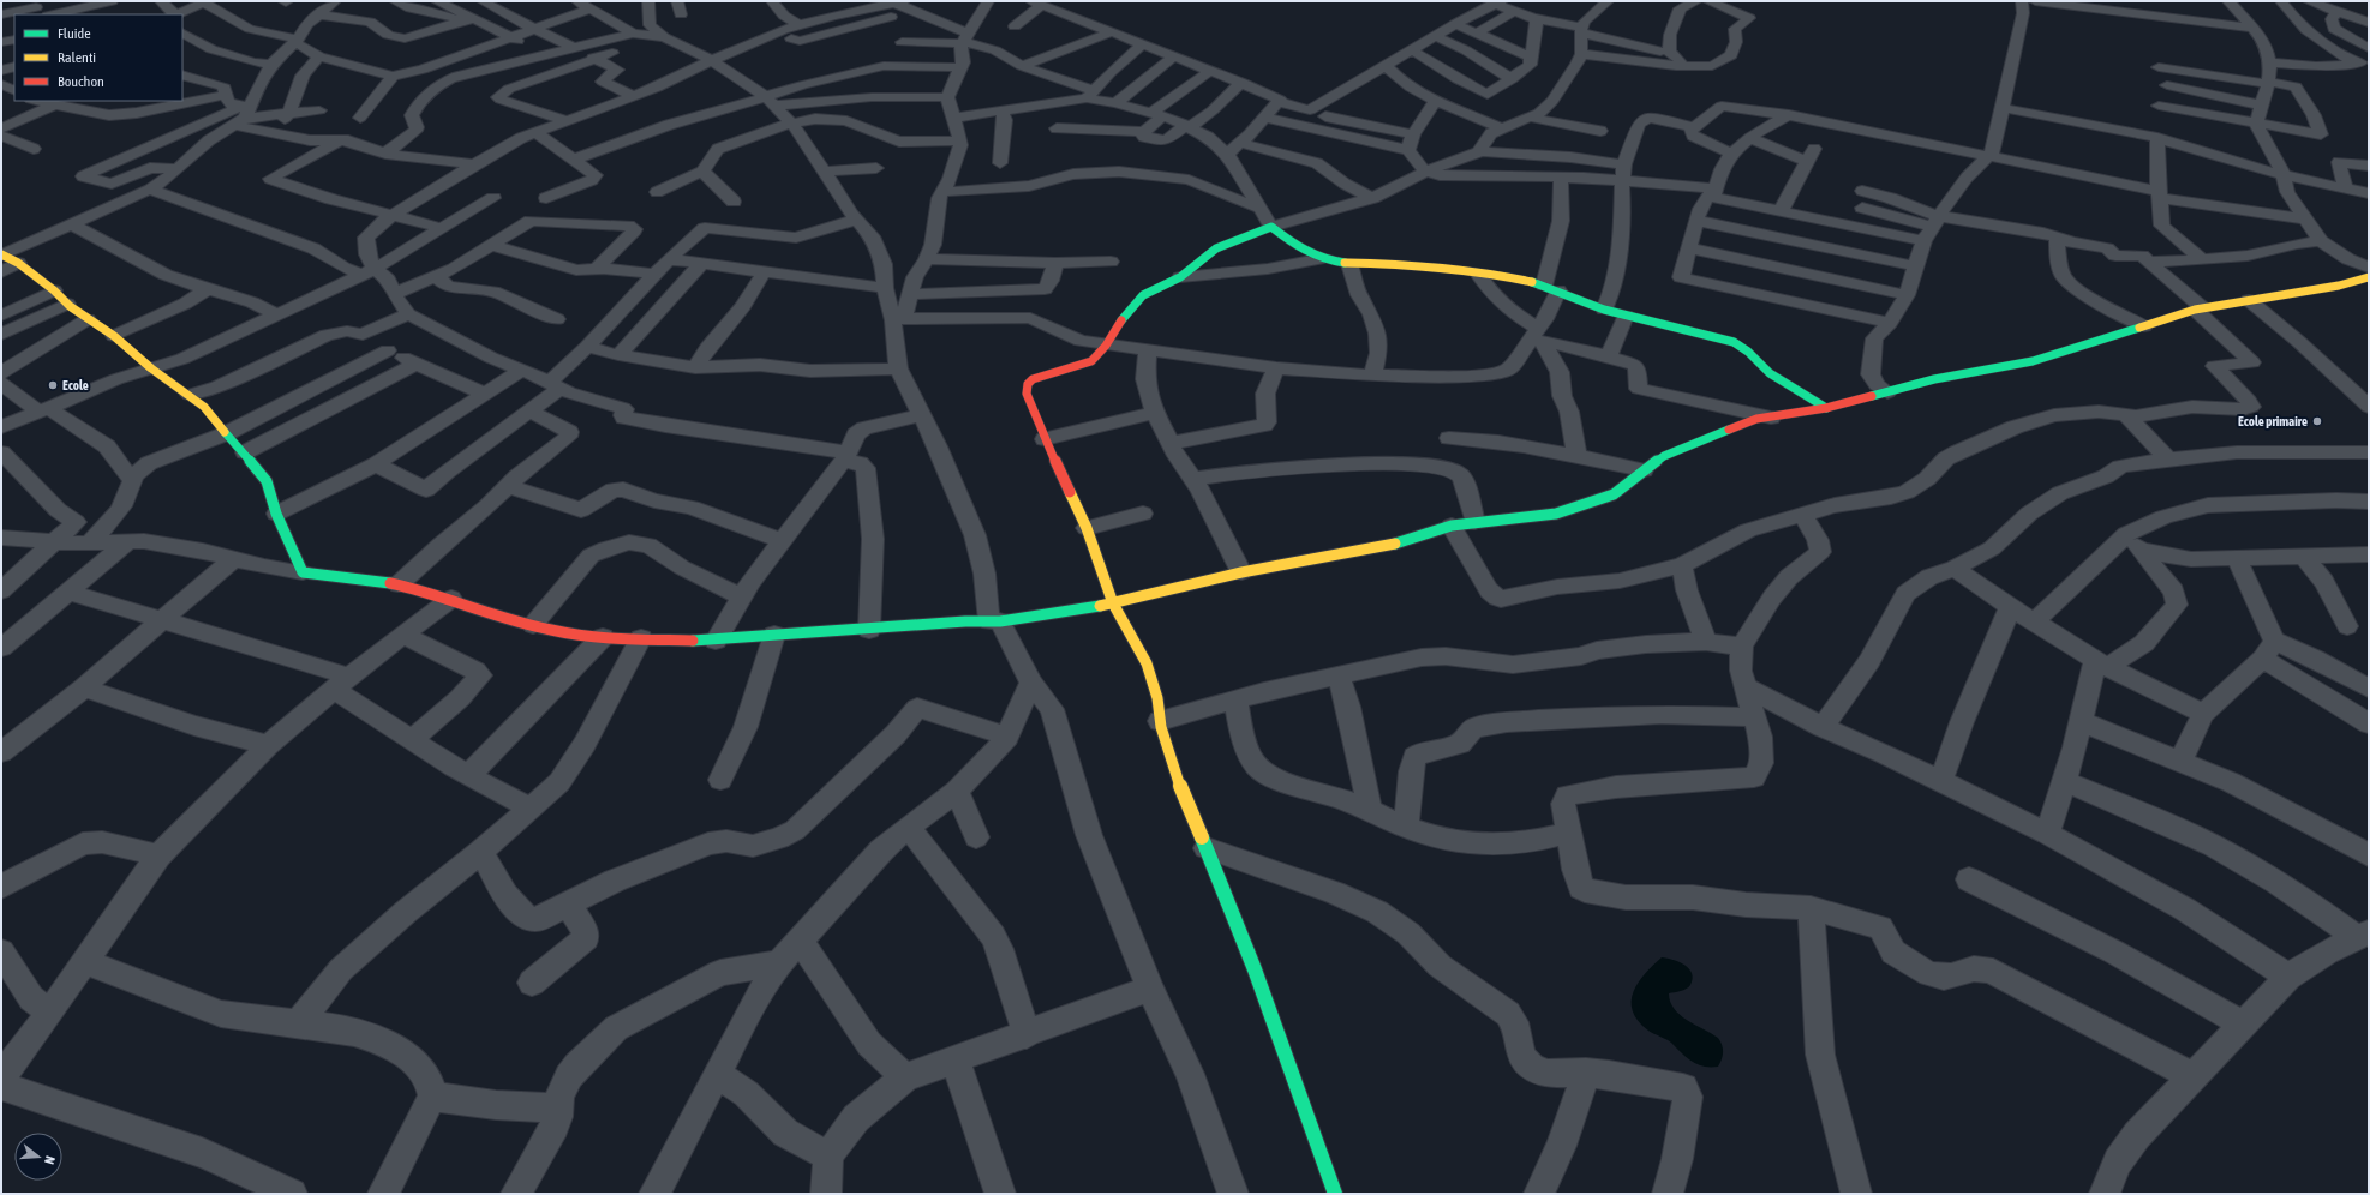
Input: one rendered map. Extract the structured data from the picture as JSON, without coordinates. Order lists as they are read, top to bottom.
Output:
{
  "places": ["Ecole", "Ecole primaire"],
  "legend": ["Fluide", "Ralenti", "Bouchon"],
  "north": "right"
}
